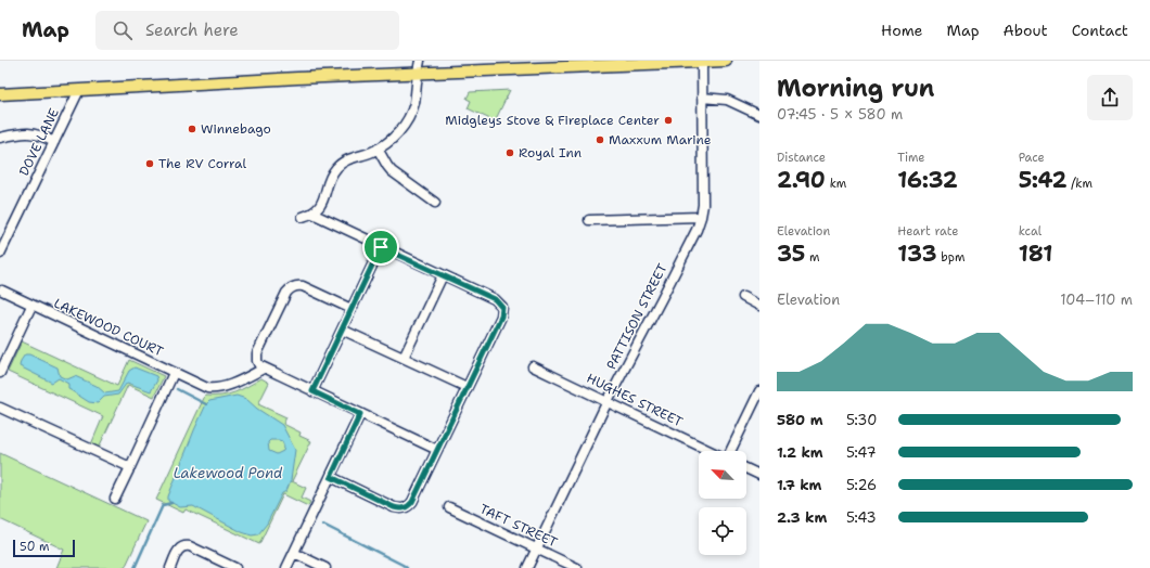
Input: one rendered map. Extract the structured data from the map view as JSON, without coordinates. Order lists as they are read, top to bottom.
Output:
{
  "streets": {
    "street": [
      "DOVE LANE",
      "PATTISON STREET",
      "LAKEWOOD COURT",
      "HUGHES STREET",
      "TAFT STREET"
    ]
  },
  "crossings": [
    ["PATTISON STREET", "HUGHES STREET"],
    ["PATTISON STREET", "TAFT STREET"]
  ],
  "water": ["Lakewood Pond"],
  "places": [
    "Midgleys Stove & Fireplace Center",
    "Winnebago",
    "Maxxum Marine",
    "Royal Inn",
    "The RV Corral"
  ],
  "scale_bar": "50 m",
  "north": "top left",
  "page": {
    "header": "Map",
    "search": "Search here",
    "nav": [
      "Home",
      "Map",
      "About",
      "Contact"
    ],
    "heading": ["Morning run", "07:45 · 5 × 580 m"],
    "stats": [
      ["Distance", "2.90 km"],
      ["Time", "16:32"],
      ["Pace", "5:42 /km"],
      ["Elevation", "35 m"],
      ["Heart rate", "133 bpm"],
      ["kcal", "181"]
    ],
    "chart": ["Elevation", "104–110 m"],
    "list": [
      {
        "name": "580 m",
        "note": "5:30"
      },
      {
        "name": "1.2 km",
        "note": "5:47"
      },
      {
        "name": "1.7 km",
        "note": "5:26"
      },
      {
        "name": "2.3 km",
        "note": "5:43"
      }
    ],
    "scale": "50 m"
  }
}
